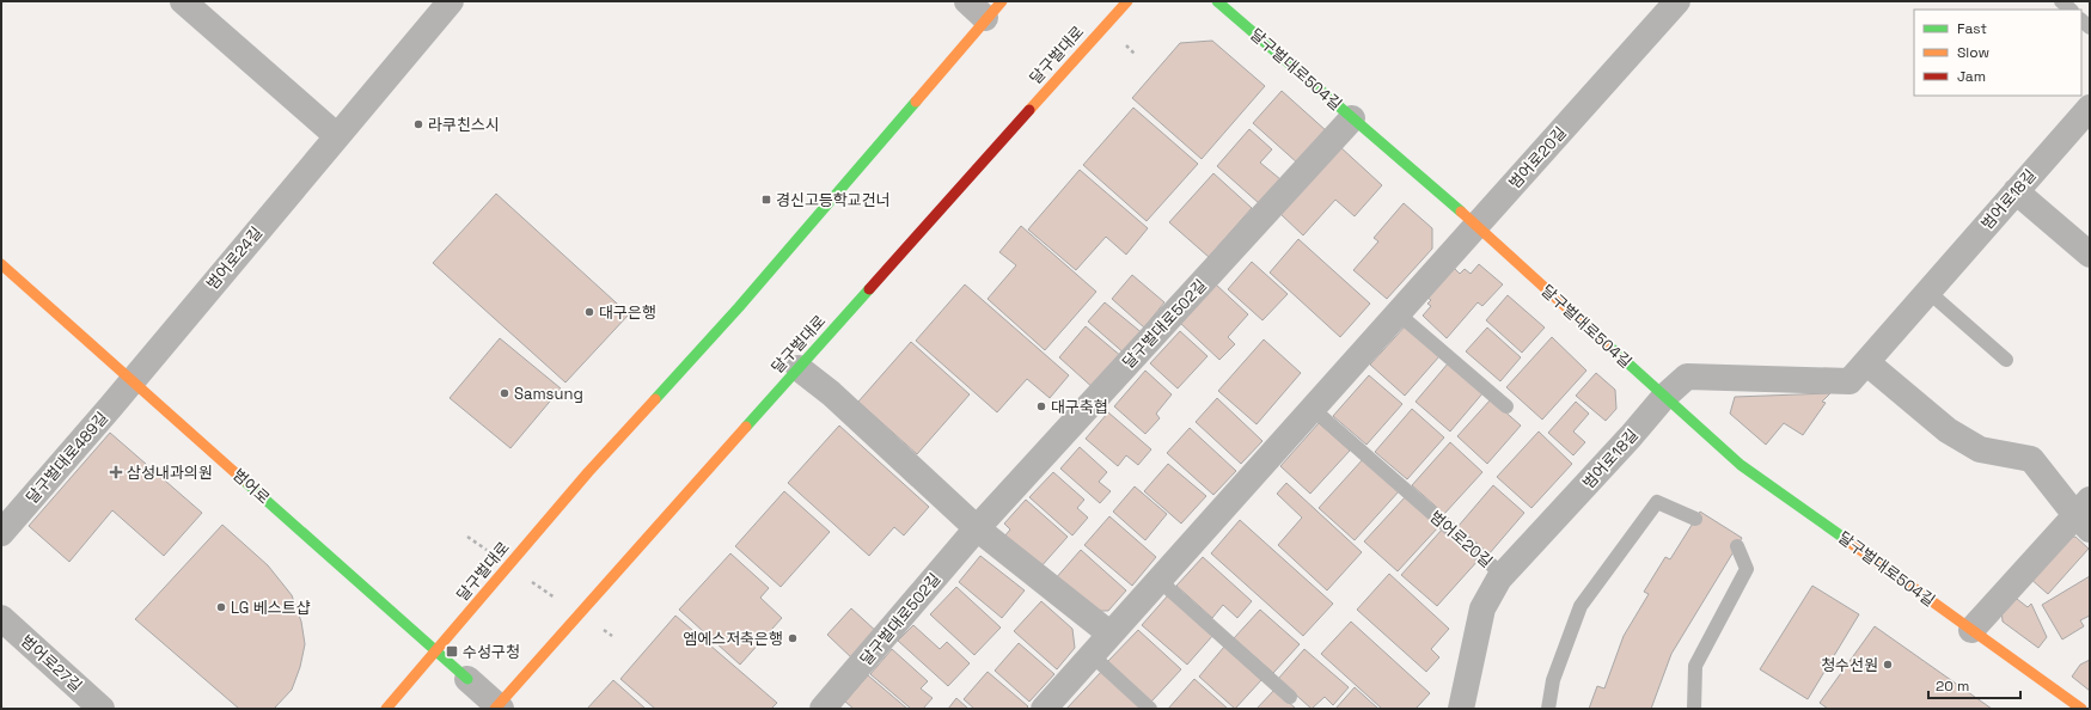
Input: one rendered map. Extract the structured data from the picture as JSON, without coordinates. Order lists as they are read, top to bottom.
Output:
{
  "streets": {
    "main road": ["달구벌대로", "달구벌대로504길", "범어로"],
    "street": [
      "범어로20길",
      "범어로18길",
      "범어로24길",
      "달구벌대로502길",
      "달구벌대로489길",
      "범어로27길"
    ]
  },
  "crossings": [
    ["달구벌대로", "범어로"],
    ["달구벌대로504길", "범어로20길"],
    ["달구벌대로504길", "범어로18길"],
    ["달구벌대로504길", "달구벌대로502길"],
    ["범어로20길", "범어로18길"],
    ["범어로24길", "달구벌대로489길"],
    ["범어로24길", "범어로"],
    ["달구벌대로489길", "범어로"]
  ],
  "places": {
    "other": [
      "라쿠친스시",
      "대구은행",
      "Samsung",
      "대구축협",
      "LG 베스트샵",
      "엠에스저축은행",
      "청수선원"
    ],
    "transit": ["경신고등학교건너", "수성구청"],
    "health": ["삼성내과의원"]
  },
  "legend": ["Fast", "Slow", "Jam"],
  "scale_bar": "20 m"
}
